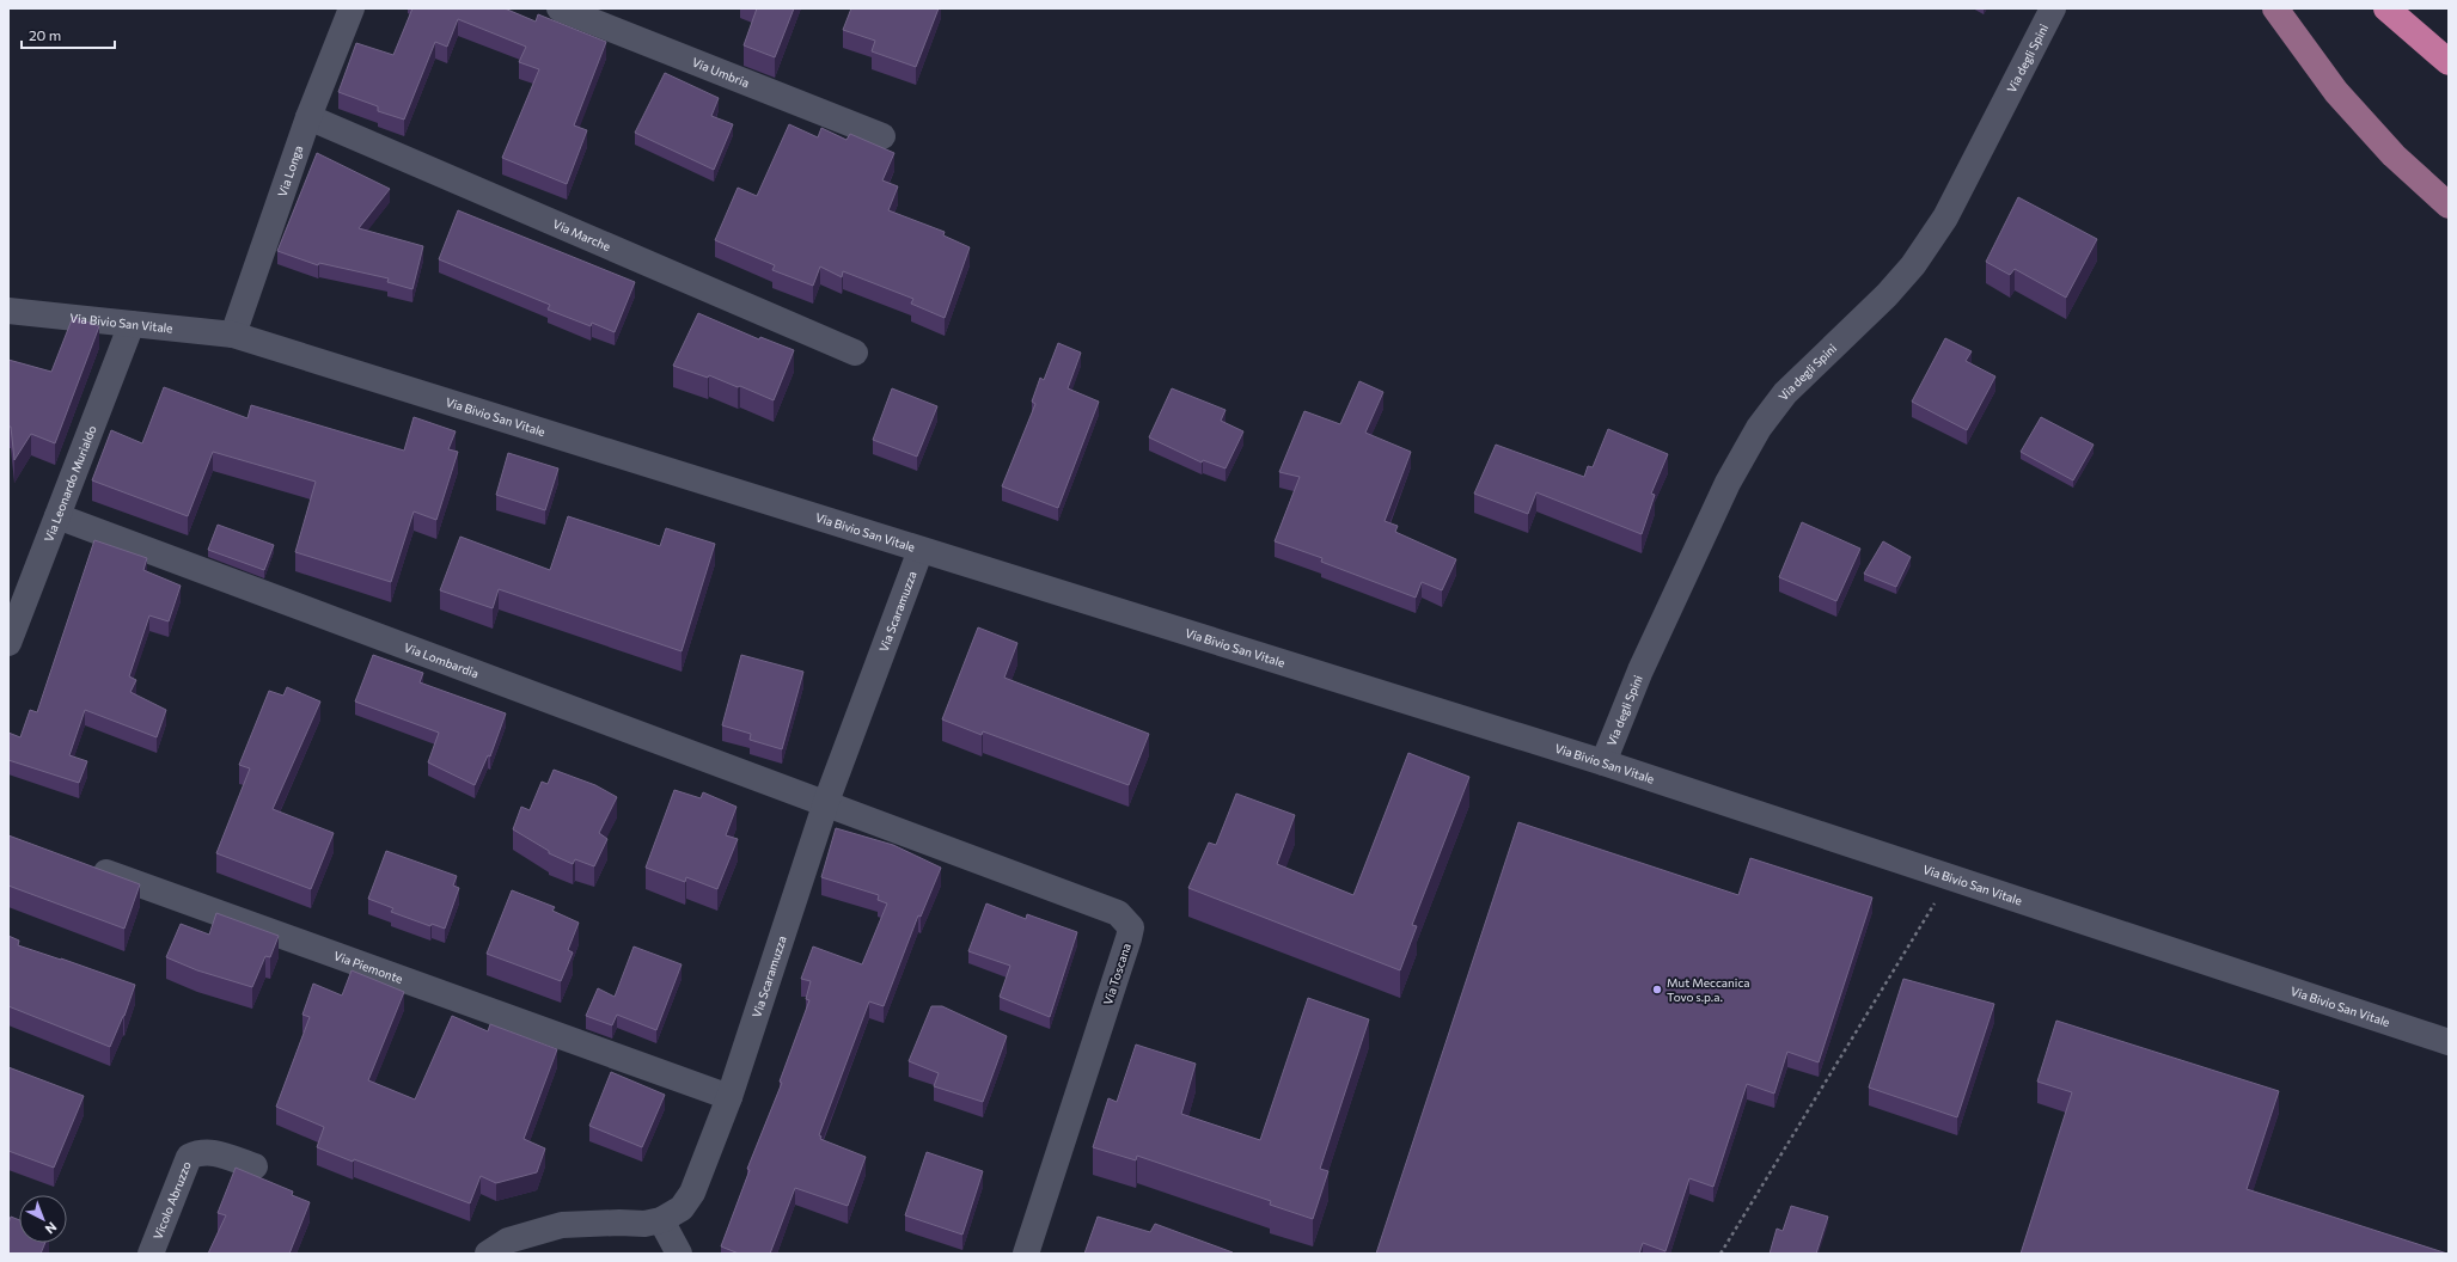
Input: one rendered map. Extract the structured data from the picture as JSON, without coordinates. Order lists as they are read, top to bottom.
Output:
{
  "streets": {
    "street": [
      "Via degli Spini",
      "Via Umbria",
      "Via Longa",
      "Via Marche",
      "Via Bivio San Vitale",
      "Via Leonardo Murialdo",
      "Via Scaramuzza",
      "Via Lombardia",
      "Via Piemonte",
      "Via Toscana",
      "Vicolo Abruzzo"
    ]
  },
  "crossings": [
    ["Via degli Spini", "Via Bivio San Vitale"],
    ["Via Longa", "Via Marche"],
    ["Via Longa", "Via Bivio San Vitale"],
    ["Via Bivio San Vitale", "Via Leonardo Murialdo"],
    ["Via Bivio San Vitale", "Via Scaramuzza"],
    ["Via Leonardo Murialdo", "Via Lombardia"],
    ["Via Scaramuzza", "Via Lombardia"],
    ["Via Scaramuzza", "Via Piemonte"],
    ["Via Scaramuzza", "Via Toscana"],
    ["Via Lombardia", "Via Toscana"]
  ],
  "places": ["Mut Meccanica Tovo s.p.a."],
  "scale_bar": "20 m",
  "north": "bottom right"
}
